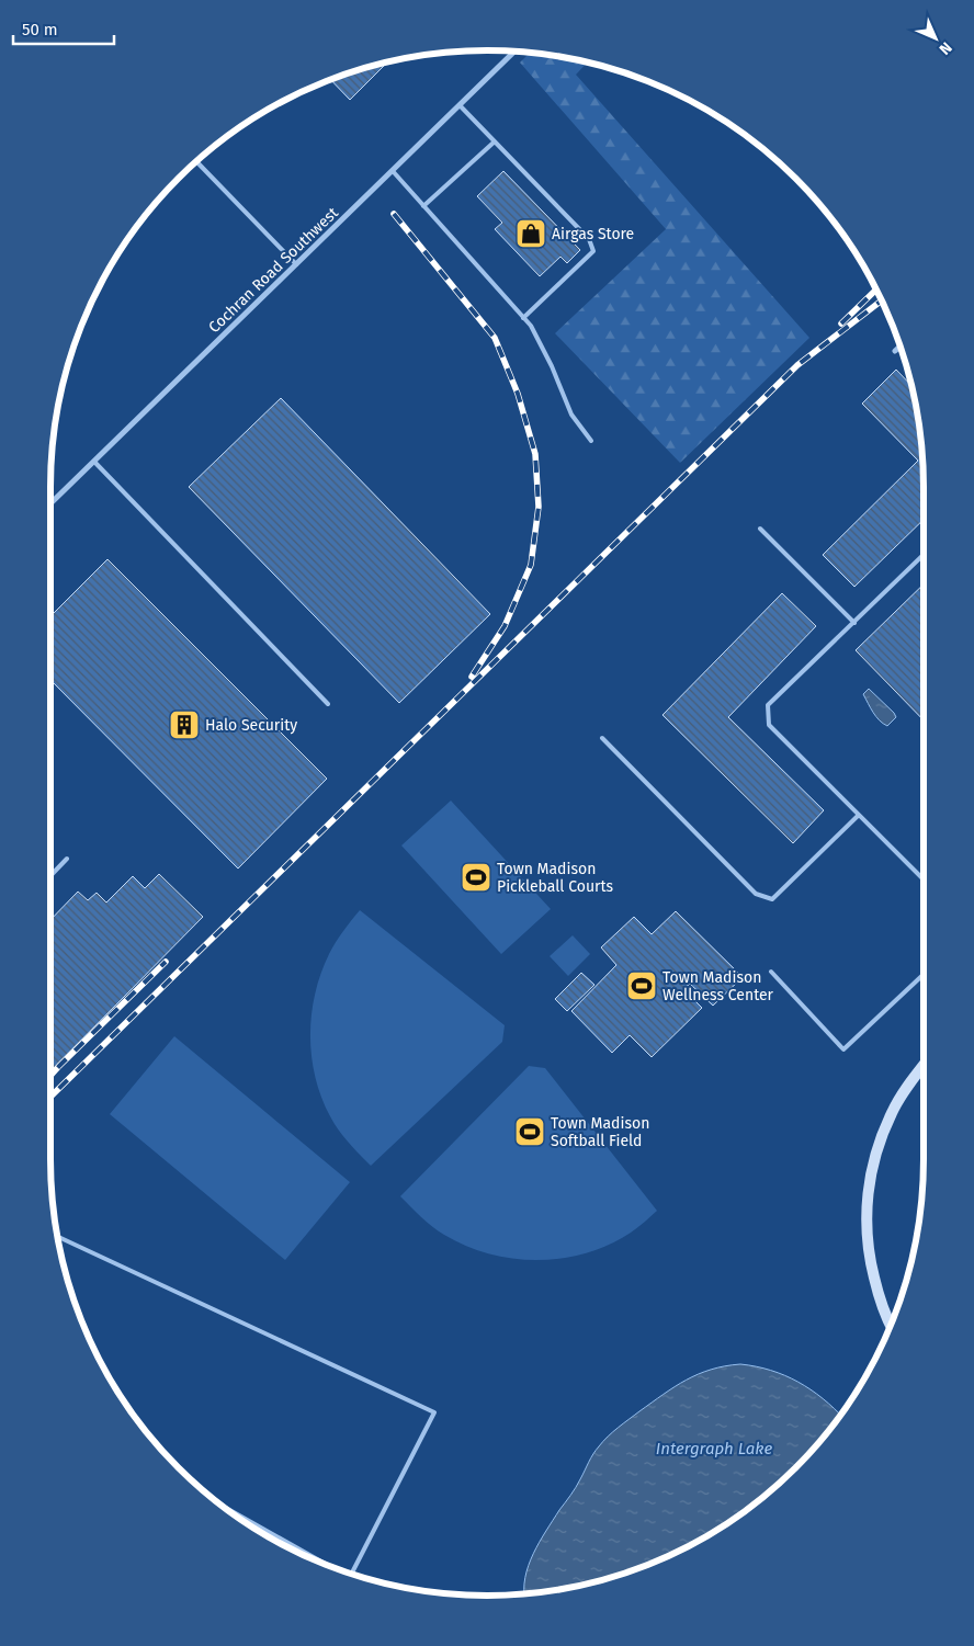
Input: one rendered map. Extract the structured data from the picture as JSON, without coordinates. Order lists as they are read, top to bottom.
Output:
{
  "streets": {
    "street": ["Cochran Road Southwest"]
  },
  "water": ["Intergraph Lake"],
  "places": {
    "shop": ["Airgas Store"],
    "building": ["Halo Security"],
    "sports": ["Town Madison Pickleball Courts", "Town Madison Wellness Center", "Town Madison Softball Field"]
  },
  "scale_bar": "50 m",
  "north": "bottom right"
}
